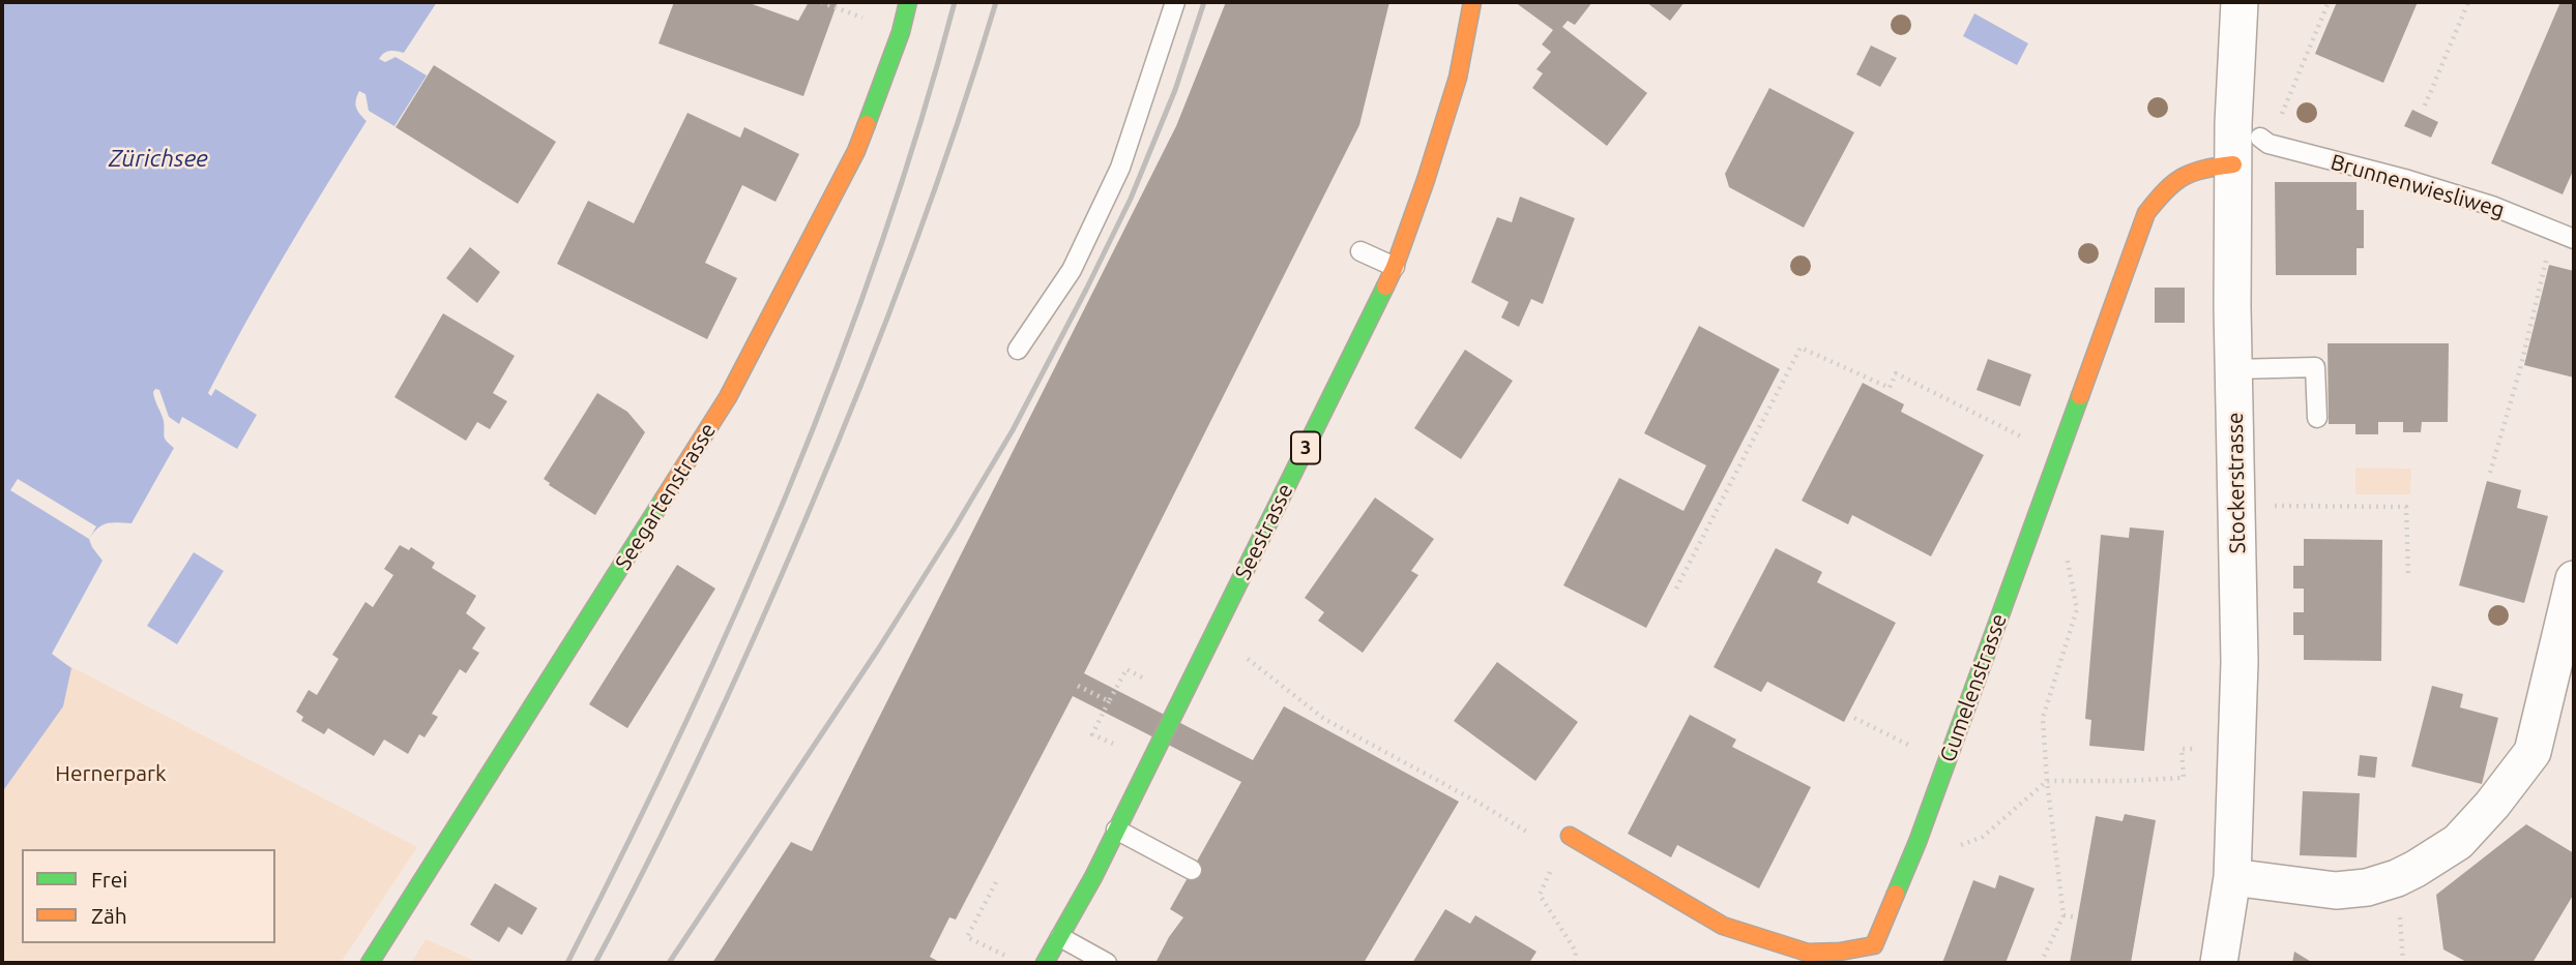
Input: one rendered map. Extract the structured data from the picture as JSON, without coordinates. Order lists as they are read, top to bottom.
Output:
{
  "streets": {
    "street": [
      "3",
      "Stockerstrasse",
      "Seegartenstrasse",
      "Seestrasse",
      "Gumelenstrasse"
    ],
    "lane": ["Brunnenwiesliweg"]
  },
  "crossings": [
    ["Stockerstrasse", "Gumelenstrasse"]
  ],
  "water": ["Zürichsee"],
  "parks": ["Hernerpark"],
  "legend": ["Frei", "Zäh"]
}
